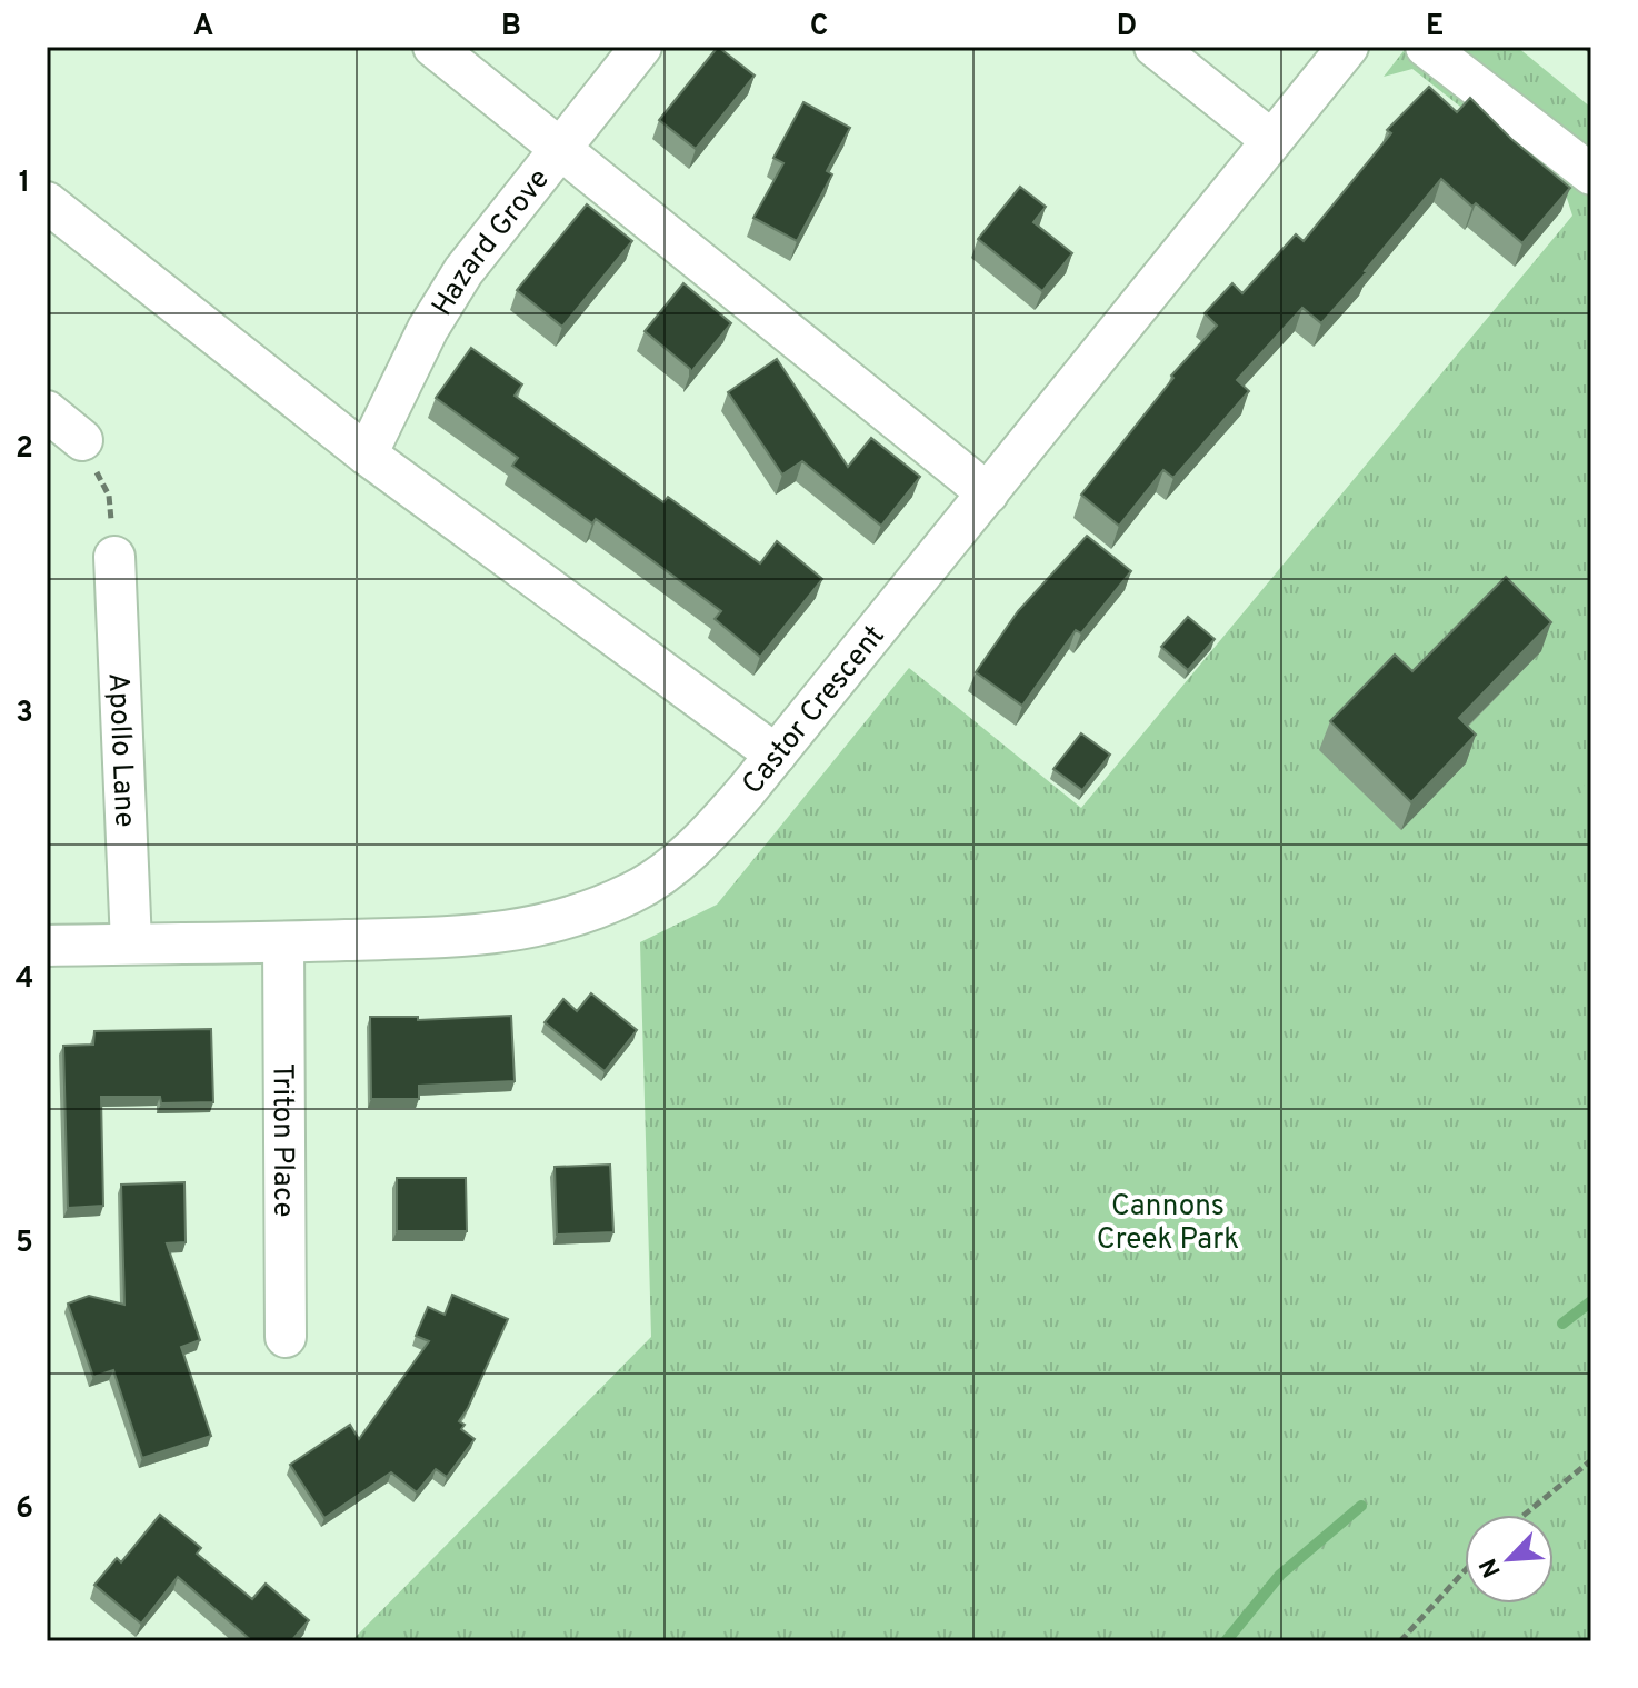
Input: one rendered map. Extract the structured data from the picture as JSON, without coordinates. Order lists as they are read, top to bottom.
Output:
{
  "streets": {
    "street": [
      "Hazard Grove",
      "Castor Crescent",
      "Apollo Lane",
      "Triton Place"
    ]
  },
  "crossings": [
    ["Castor Crescent", "Apollo Lane"],
    ["Castor Crescent", "Triton Place"]
  ],
  "parks": ["Cannons Creek Park"],
  "north": "bottom left",
  "grid": {
    "columns": [
      "A",
      "B",
      "C",
      "D",
      "E"
    ],
    "rows": [
      "1",
      "2",
      "3",
      "4",
      "5",
      "6"
    ]
  }
}
